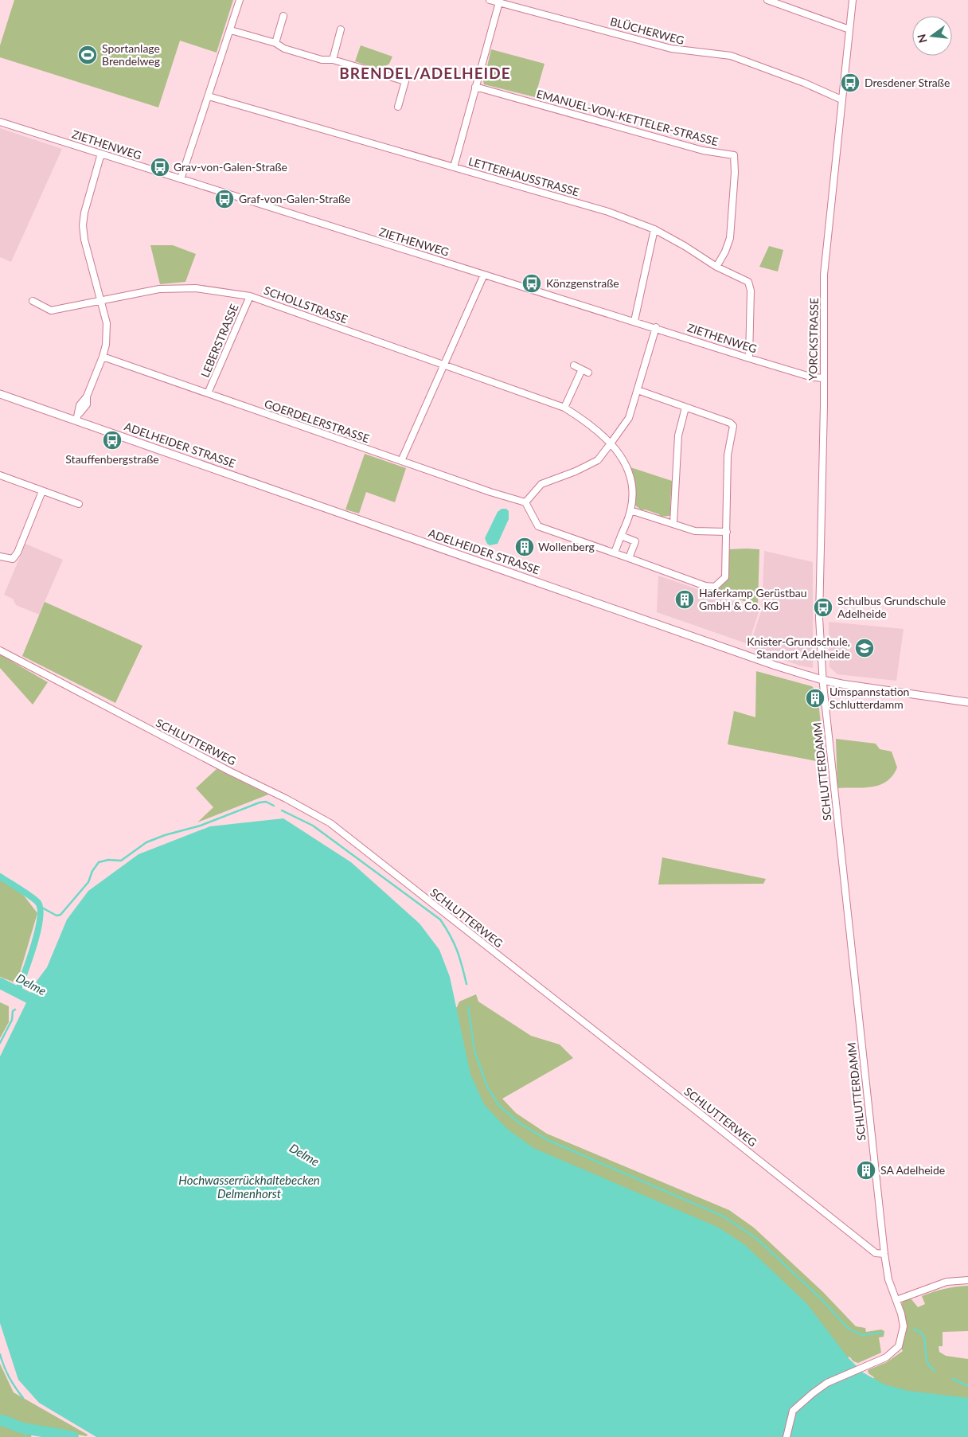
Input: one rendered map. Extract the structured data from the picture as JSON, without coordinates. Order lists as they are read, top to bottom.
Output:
{
  "streets": {
    "main road": ["ADELHEIDER STRASSE"],
    "street": [
      "BLÜCHERWEG",
      "EMANUEL-VON-KETTELER-STRASSE",
      "ZIETHENWEG",
      "LETTERHAUSSTRASSE",
      "SCHOLLSTRASSE",
      "YORCKSTRASSE",
      "LEBERSTRASSE",
      "GOERDELERSTRASSE",
      "SCHLUTTERWEG",
      "SCHLUTTERDAMM"
    ]
  },
  "crossings": [
    ["BLÜCHERWEG", "YORCKSTRASSE"],
    ["EMANUEL-VON-KETTELER-STRASSE", "LETTERHAUSSTRASSE"],
    ["ZIETHENWEG", "LETTERHAUSSTRASSE"],
    ["ZIETHENWEG", "YORCKSTRASSE"],
    ["SCHOLLSTRASSE", "LEBERSTRASSE"],
    ["YORCKSTRASSE", "ADELHEIDER STRASSE"],
    ["YORCKSTRASSE", "SCHLUTTERDAMM"],
    ["LEBERSTRASSE", "GOERDELERSTRASSE"],
    ["ADELHEIDER STRASSE", "SCHLUTTERDAMM"],
    ["SCHLUTTERWEG", "SCHLUTTERDAMM"]
  ],
  "districts": ["BRENDEL/ADELHEIDE"],
  "water": ["Delme", "Hochwasserrückhaltebecken Delmenhorst"],
  "places": {
    "sports": ["Sportanlage Brendelweg"],
    "bus stop": [
      "Dresdener Straße",
      "Grav-von-Galen-Straße",
      "Graf-von-Galen-Straße",
      "Könzgenstraße",
      "Stauffenbergstraße",
      "Schulbus Grundschule Adelheide"
    ],
    "building": [
      "Wollenberg",
      "Haferkamp Gerüstbau GmbH & Co. KG",
      "Umspannstation Schlutterdamm",
      "SA Adelheide"
    ],
    "school or university": ["Knister-Grundschule, Standort Adelheide"]
  },
  "north": "left"
}
